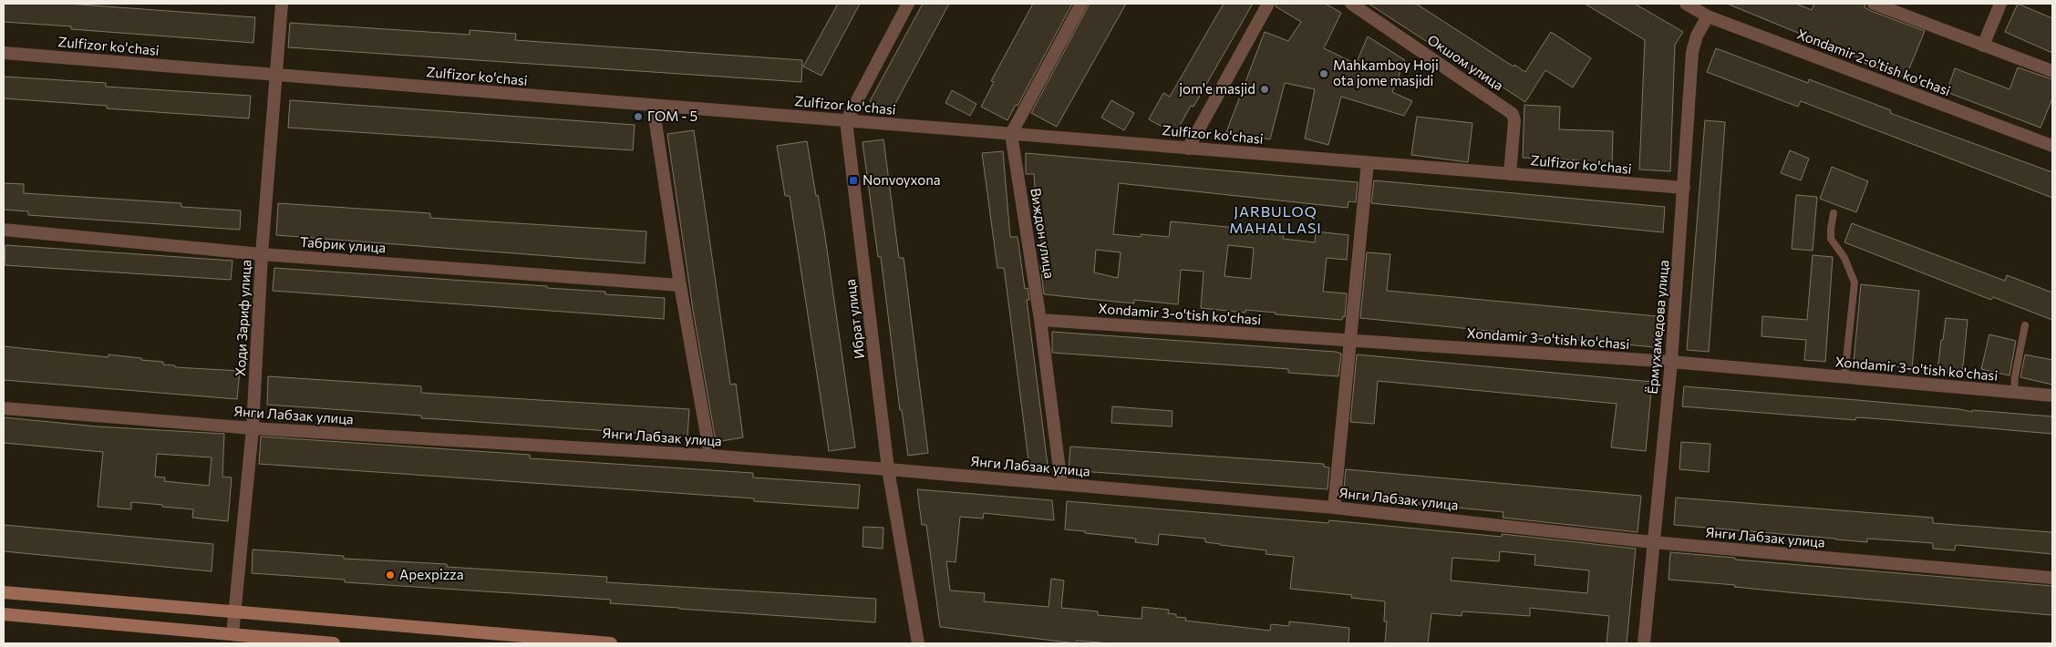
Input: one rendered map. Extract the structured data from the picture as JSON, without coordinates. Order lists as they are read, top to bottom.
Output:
{
  "streets": {
    "street": [
      "Zulfizor ko'chasi",
      "Окшом улица",
      "Xondamir 2-o'tish ko'chasi",
      "Виждон улица",
      "Табрик улица",
      "Xondamir 3-o'tish ko'chasi",
      "Ходи Зариф улица",
      "Ибрат улица",
      "Ёрмухамедова улица",
      "Янги Лабзак улица"
    ]
  },
  "crossings": [
    ["Zulfizor ko'chasi", "Окшом улица"],
    ["Zulfizor ko'chasi", "Виждон улица"],
    ["Zulfizor ko'chasi", "Ходи Зариф улица"],
    ["Zulfizor ko'chasi", "Ибрат улица"],
    ["Zulfizor ko'chasi", "Ёрмухамедова улица"],
    ["Xondamir 2-o'tish ko'chasi", "Ёрмухамедова улица"],
    ["Виждон улица", "Xondamir 3-o'tish ko'chasi"],
    ["Виждон улица", "Янги Лабзак улица"],
    ["Табрик улица", "Ходи Зариф улица"],
    ["Xondamir 3-o'tish ko'chasi", "Ёрмухамедова улица"],
    ["Ходи Зариф улица", "Янги Лабзак улица"],
    ["Ибрат улица", "Янги Лабзак улица"],
    ["Ёрмухамедова улица", "Янги Лабзак улица"]
  ],
  "districts": ["JARBULOQ MAHALLASI"],
  "places": {
    "other": [
      "Mahkamboy Hoji ota jome masjidi",
      "jom'e masjid",
      "ГОМ - 5",
      "Apexpizza"
    ],
    "transit": ["Nonvoyxona"]
  }
}
